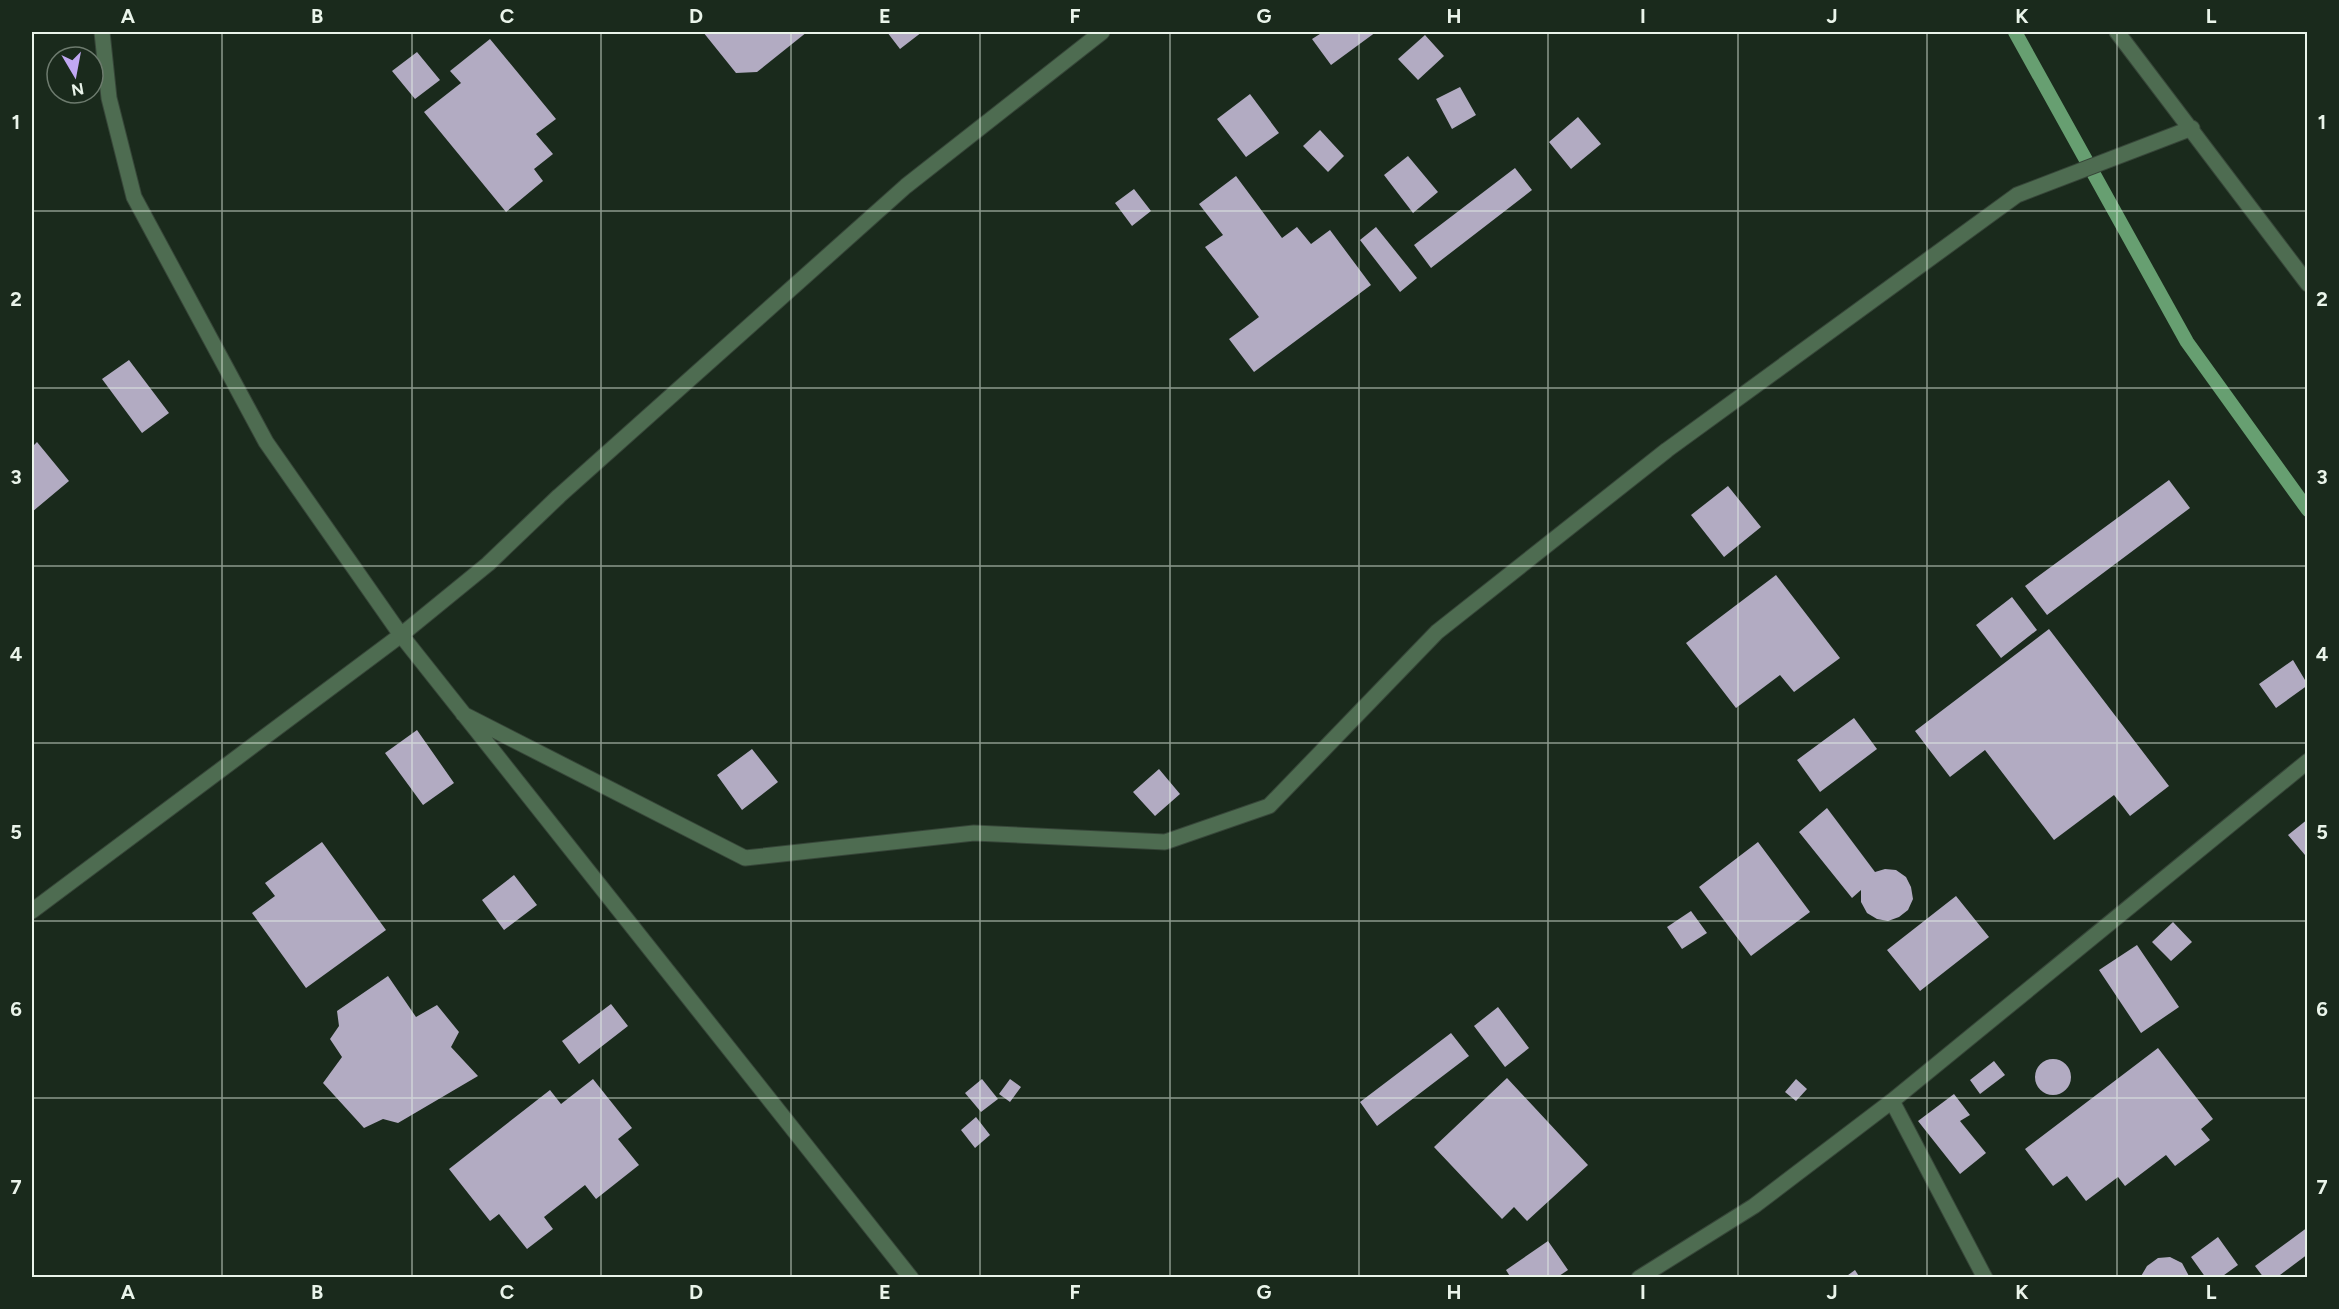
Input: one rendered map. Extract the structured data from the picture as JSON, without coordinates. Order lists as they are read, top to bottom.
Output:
{
  "north": "bottom",
  "grid": {
    "columns": [
      "A",
      "B",
      "C",
      "D",
      "E",
      "F",
      "G",
      "H",
      "I",
      "J",
      "K",
      "L"
    ],
    "rows": [
      "1",
      "2",
      "3",
      "4",
      "5",
      "6",
      "7"
    ]
  }
}
